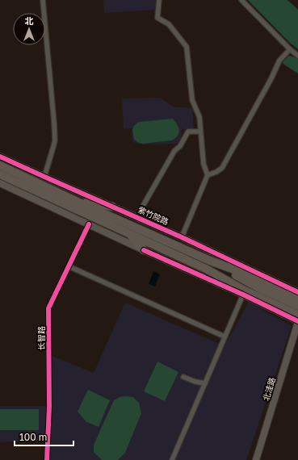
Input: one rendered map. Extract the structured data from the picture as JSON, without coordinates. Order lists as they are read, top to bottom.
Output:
{
  "streets": {
    "street": ["紫竹院路", "长智路", "北洼路"]
  },
  "scale_bar": "100 m",
  "north": "top"
}
